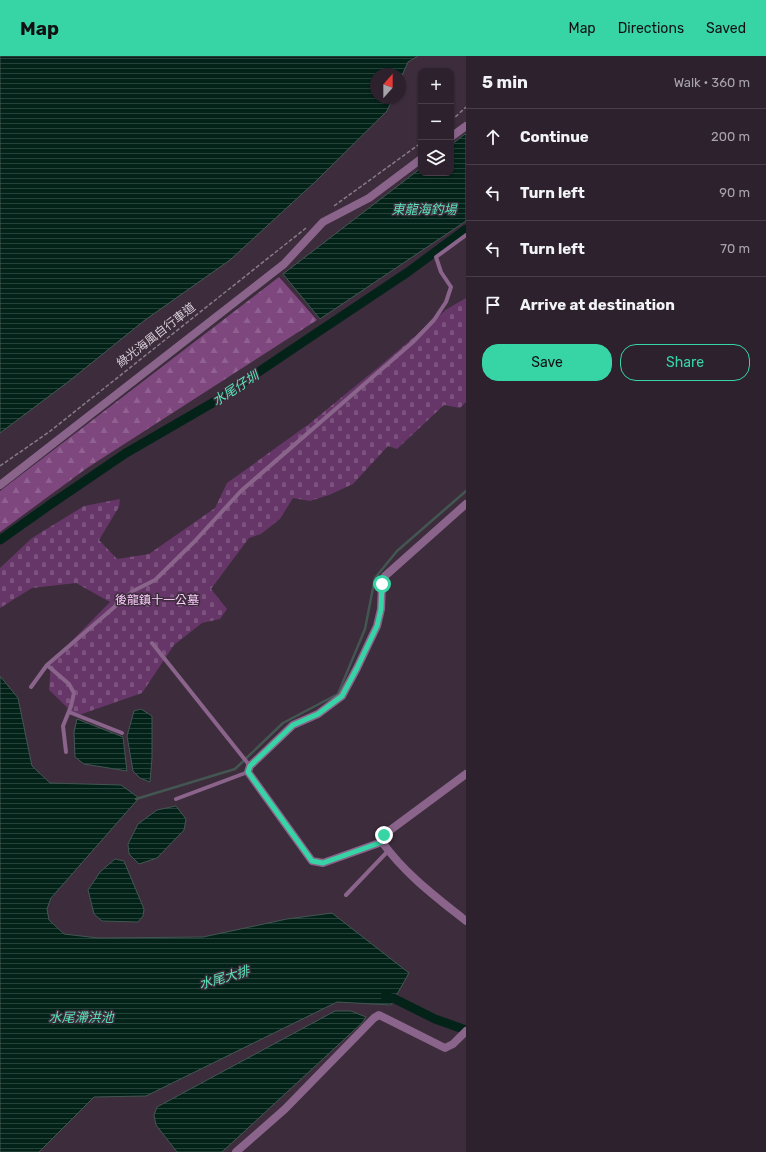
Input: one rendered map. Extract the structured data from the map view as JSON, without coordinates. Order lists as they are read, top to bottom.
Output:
{
  "streets": {
    "path": ["綠光海風自行車道"]
  },
  "water": [
    "東龍海釣場",
    "水尾仔圳",
    "水尾大排",
    "水尾滯洪池"
  ],
  "parks": ["後龍鎮十一公墓"],
  "north": "top",
  "page": {
    "header": "Map",
    "nav": ["Map", "Directions", "Saved"],
    "heading": ["5 min", "Walk · 360 m"],
    "map_buttons": ["+", "−"],
    "list": [
      ["Continue", "200 m"],
      ["Turn left", "90 m"],
      ["Turn left", "70 m"],
      "Arrive at destination"
    ],
    "buttons": ["Save", "Share"]
  }
}
